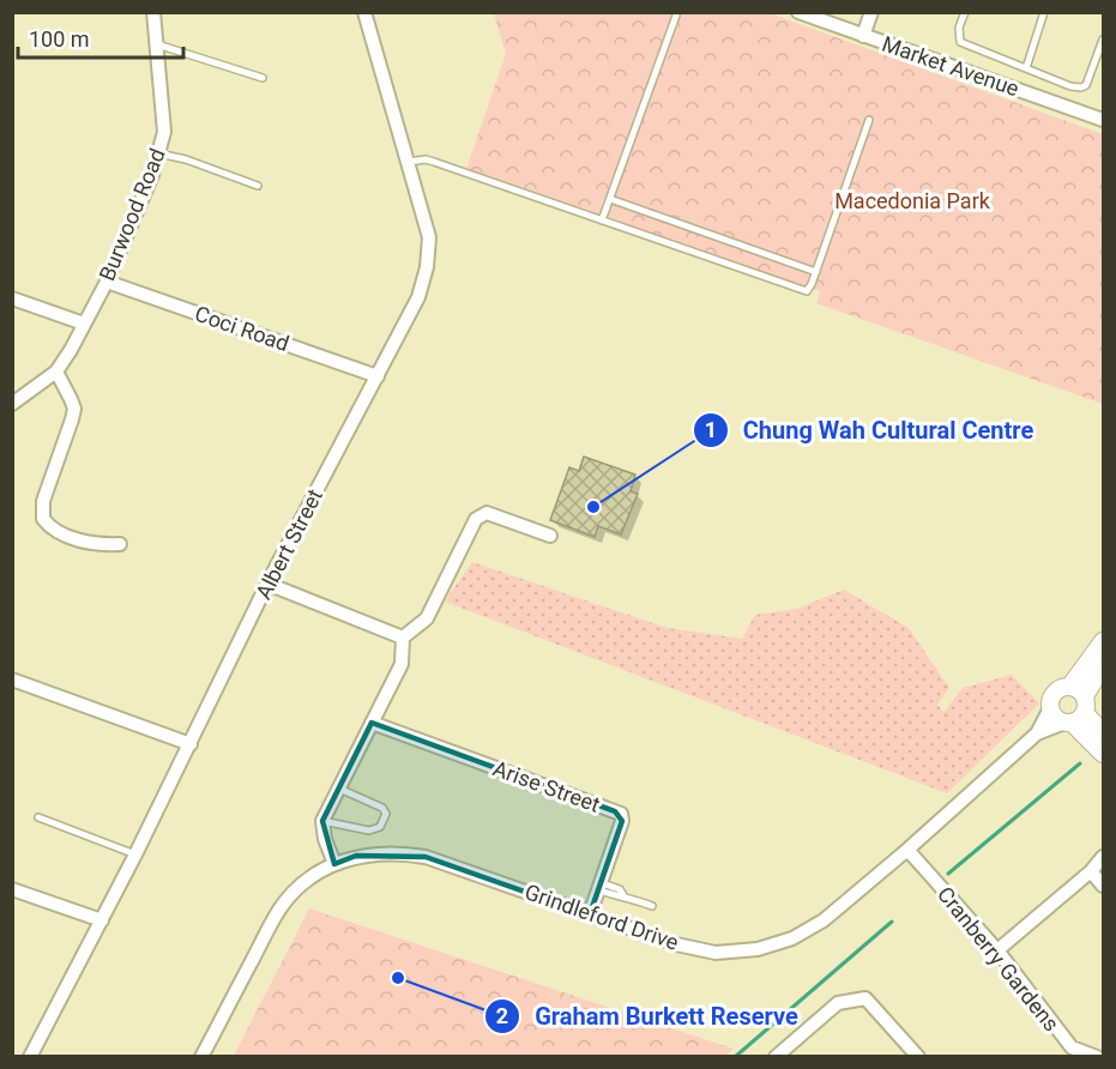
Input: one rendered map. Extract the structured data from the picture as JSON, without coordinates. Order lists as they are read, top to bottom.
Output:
{
  "streets": {
    "street": [
      "Market Avenue",
      "Burwood Road",
      "Coci Road",
      "Albert Street",
      "Arise Street",
      "Grindleford Drive",
      "Cranberry Gardens"
    ]
  },
  "crossings": [
    ["Burwood Road", "Coci Road"],
    ["Coci Road", "Albert Street"],
    ["Arise Street", "Grindleford Drive"],
    ["Grindleford Drive", "Cranberry Gardens"]
  ],
  "parks": ["Macedonia Park"],
  "places": ["Chung Wah Cultural Centre", "Graham Burkett Reserve"],
  "scale_bar": "100 m"
}
